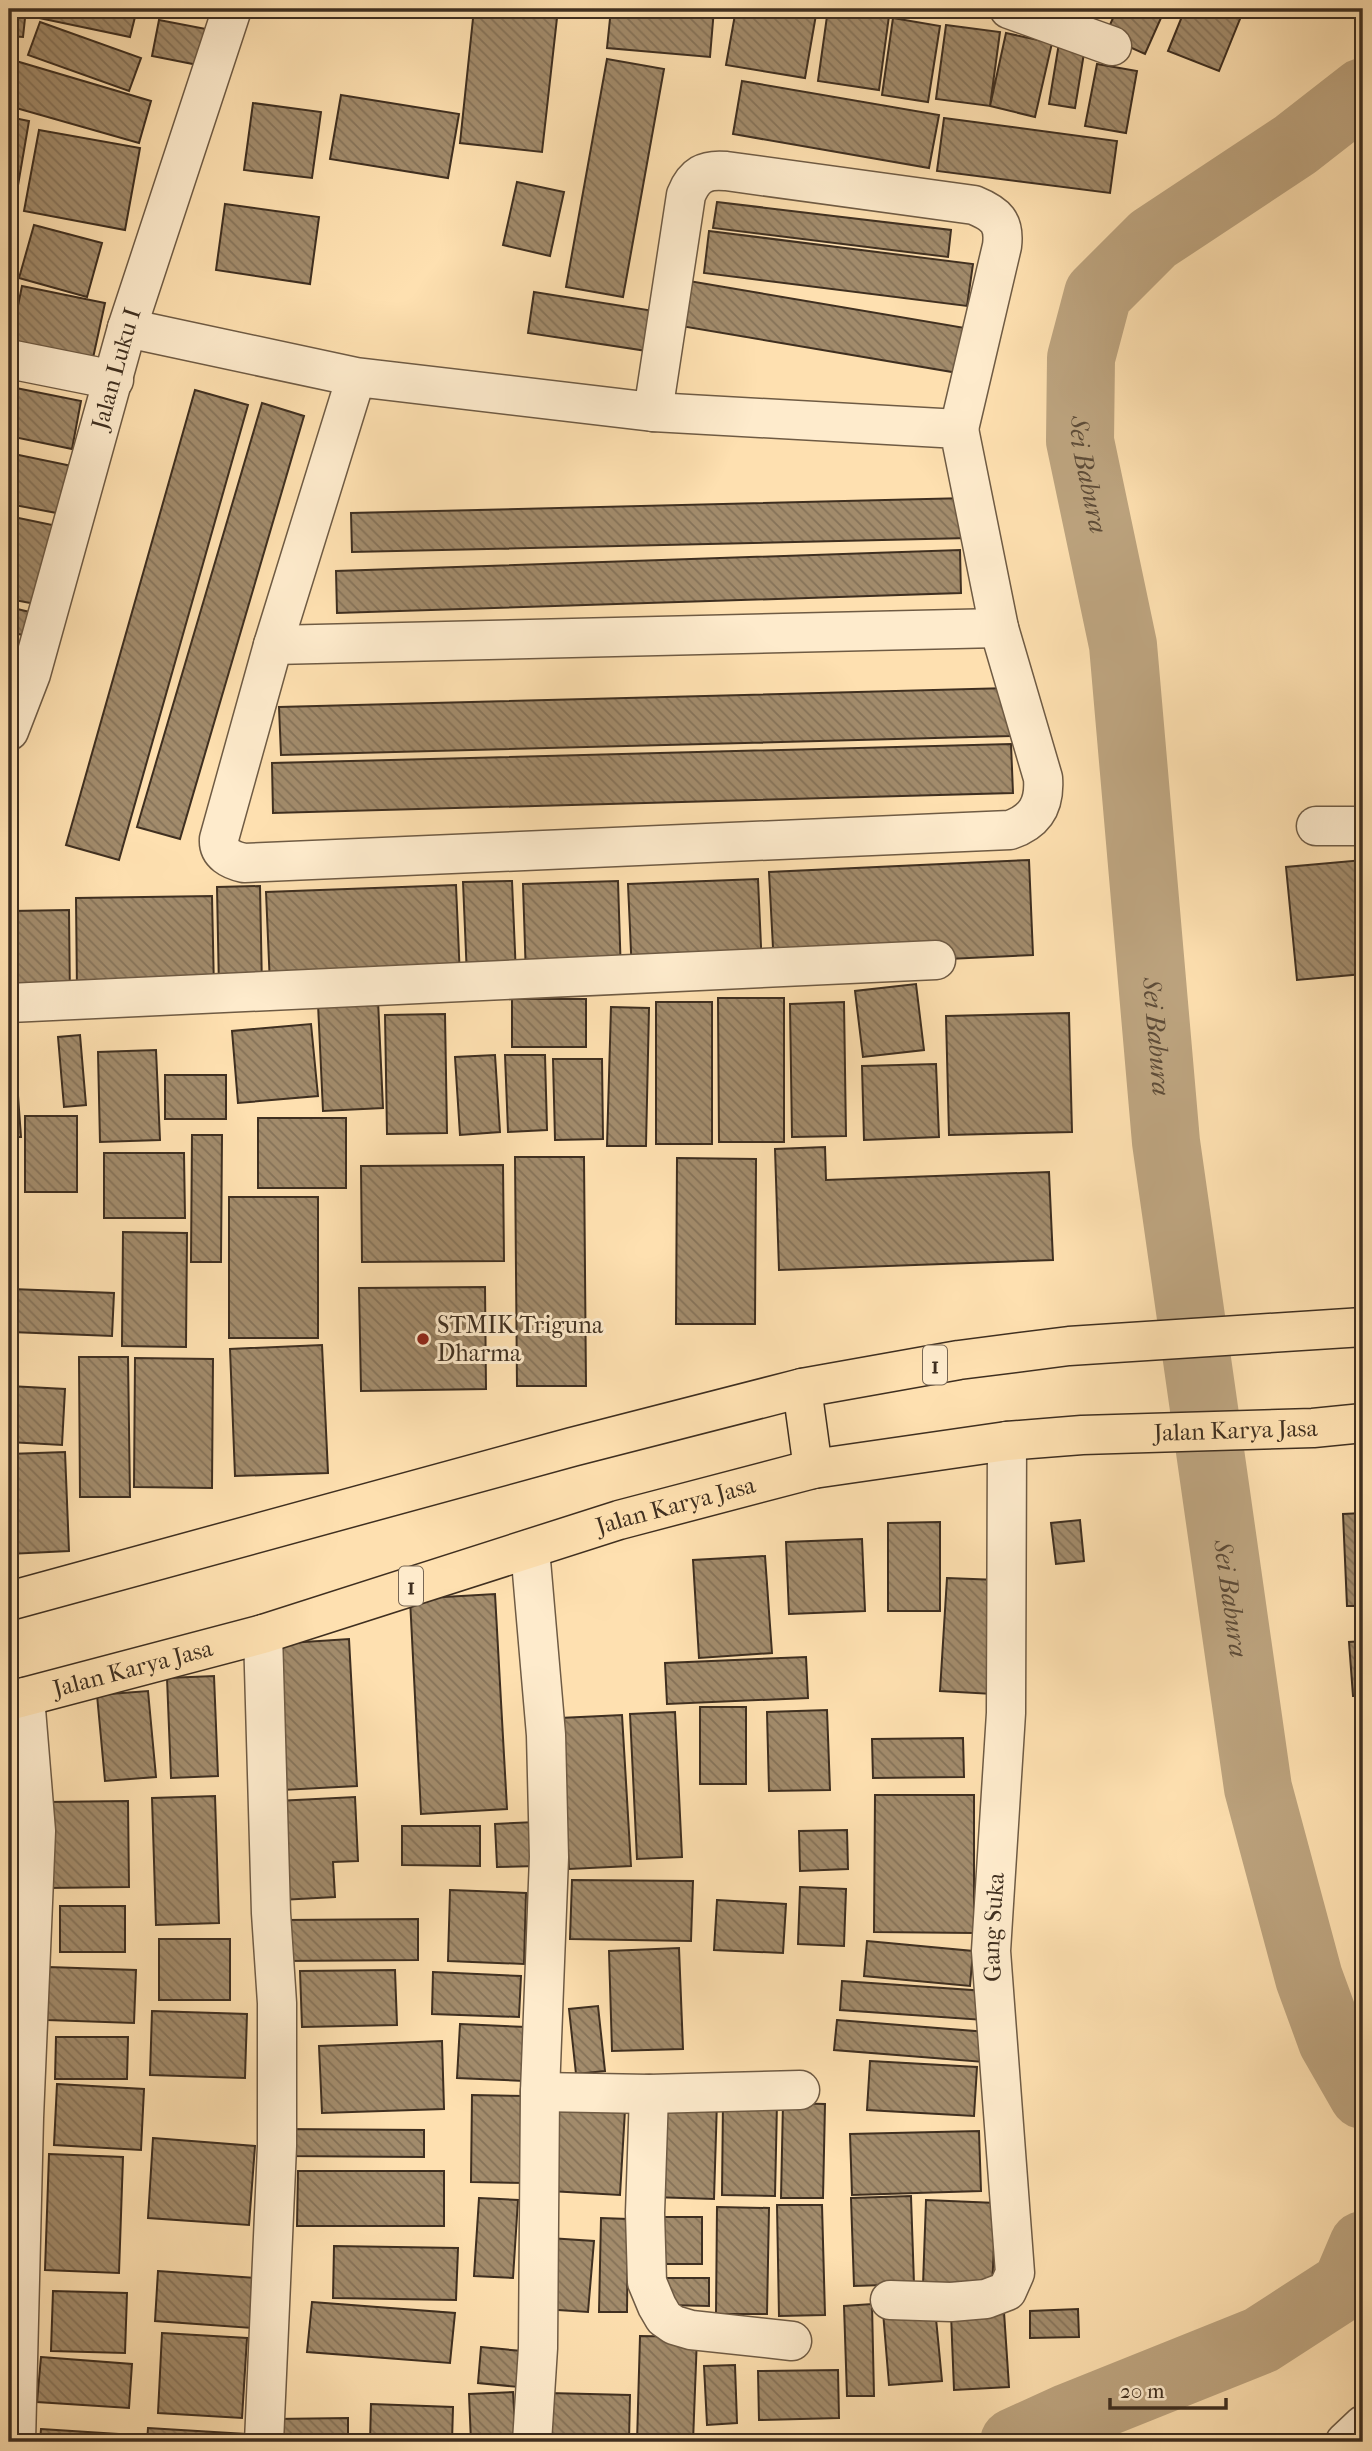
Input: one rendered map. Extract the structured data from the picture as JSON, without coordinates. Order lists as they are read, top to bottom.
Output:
{
  "streets": {
    "highway": ["1", "Jalan Karya Jasa"],
    "street": ["Jalan Luku I", "Gang Suka"]
  },
  "crossings": [
    ["Jalan Karya Jasa", "Gang Suka"]
  ],
  "water": ["Sei Babura"],
  "places": ["STMIK Triguna Dharma"],
  "scale_bar": "20 m"
}
